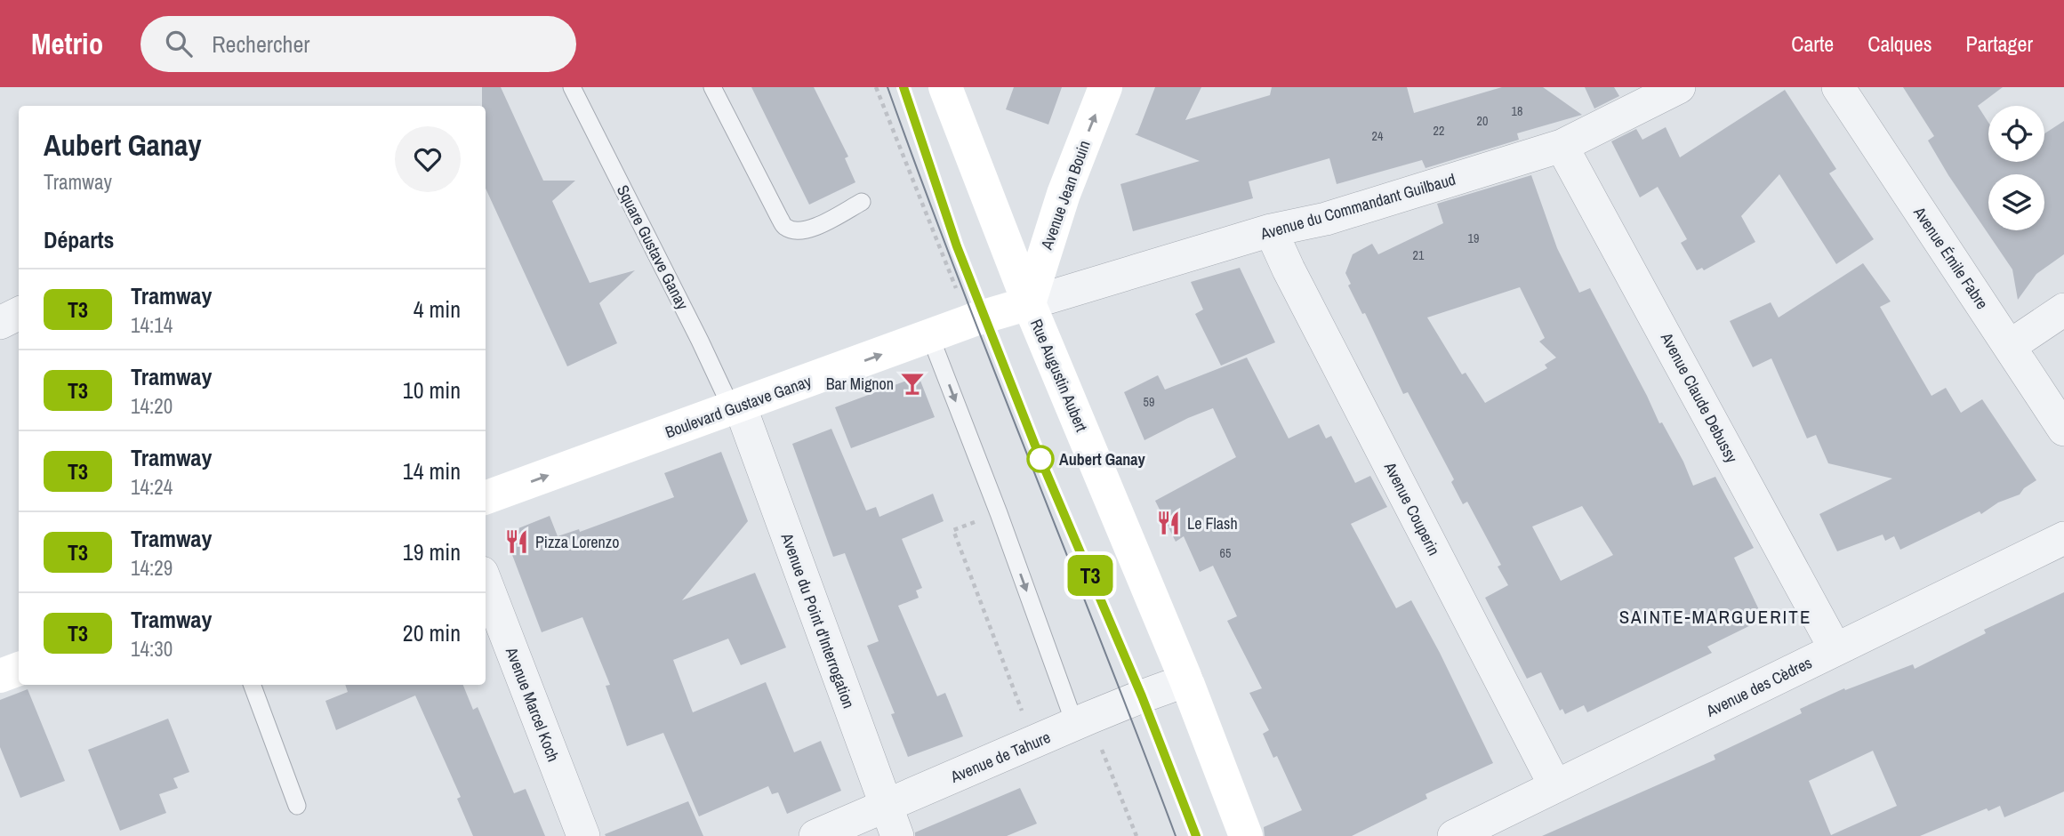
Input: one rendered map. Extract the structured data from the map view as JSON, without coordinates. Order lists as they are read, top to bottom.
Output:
{
  "streets": {
    "main road": ["Avenue Jean Bouin", "Rue Augustin Aubert", "Boulevard Gustave Ganay"],
    "street": [
      "Avenue du Commandant Guilbaud",
      "Avenue Émile Fabre",
      "Avenue Claude Debussy",
      "Avenue Couperin",
      "Avenue du Point d'Interrogation",
      "Avenue des Cèdres",
      "Avenue Marcel Koch",
      "Avenue de Tahure"
    ],
    "lane": ["Square Gustave Ganay"]
  },
  "crossings": [
    ["Avenue Jean Bouin", "Avenue du Commandant Guilbaud"],
    ["Avenue Jean Bouin", "Rue Augustin Aubert"],
    ["Avenue Jean Bouin", "Boulevard Gustave Ganay"],
    ["Avenue du Commandant Guilbaud", "Rue Augustin Aubert"],
    ["Avenue du Commandant Guilbaud", "Avenue Claude Debussy"],
    ["Avenue du Commandant Guilbaud", "Boulevard Gustave Ganay"],
    ["Avenue du Commandant Guilbaud", "Avenue Couperin"],
    ["Square Gustave Ganay", "Boulevard Gustave Ganay"],
    ["Square Gustave Ganay", "Avenue du Point d'Interrogation"],
    ["Rue Augustin Aubert", "Boulevard Gustave Ganay"],
    ["Rue Augustin Aubert", "Avenue de Tahure"],
    ["Avenue Claude Debussy", "Avenue des Cèdres"],
    ["Boulevard Gustave Ganay", "Avenue du Point d'Interrogation"],
    ["Avenue Couperin", "Avenue des Cèdres"],
    ["Avenue du Point d'Interrogation", "Avenue de Tahure"]
  ],
  "one_way": ["Avenue Jean Bouin", "Boulevard Gustave Ganay"],
  "districts": ["SAINTE-MARGUERITE"],
  "places": {
    "bar": ["Bar Mignon"],
    "other": ["Aubert Ganay"],
    "restaurant": ["Le Flash", "Pizza Lorenzo"]
  },
  "lines": ["tram line T3"],
  "house_numbers": [
    "18",
    "20",
    "22",
    "24",
    "19",
    "21",
    "59",
    "65"
  ],
  "page": {
    "header": "Metrio",
    "search": "Rechercher",
    "nav": ["Carte", "Calques", "Partager"],
    "on_map": "T3",
    "heading": [
      ["Aubert Ganay", "Tramway"],
      "Départs"
    ],
    "list": [
      {
        "mark": "T3",
        "name": "Tramway",
        "note": "14:14",
        "value": "4 min"
      },
      {
        "mark": "T3",
        "name": "Tramway",
        "note": "14:20",
        "value": "10 min"
      },
      {
        "mark": "T3",
        "name": "Tramway",
        "note": "14:24",
        "value": "14 min"
      },
      {
        "mark": "T3",
        "name": "Tramway",
        "note": "14:29",
        "value": "19 min"
      },
      {
        "mark": "T3",
        "name": "Tramway",
        "note": "14:30",
        "value": "20 min"
      }
    ]
  }
}
